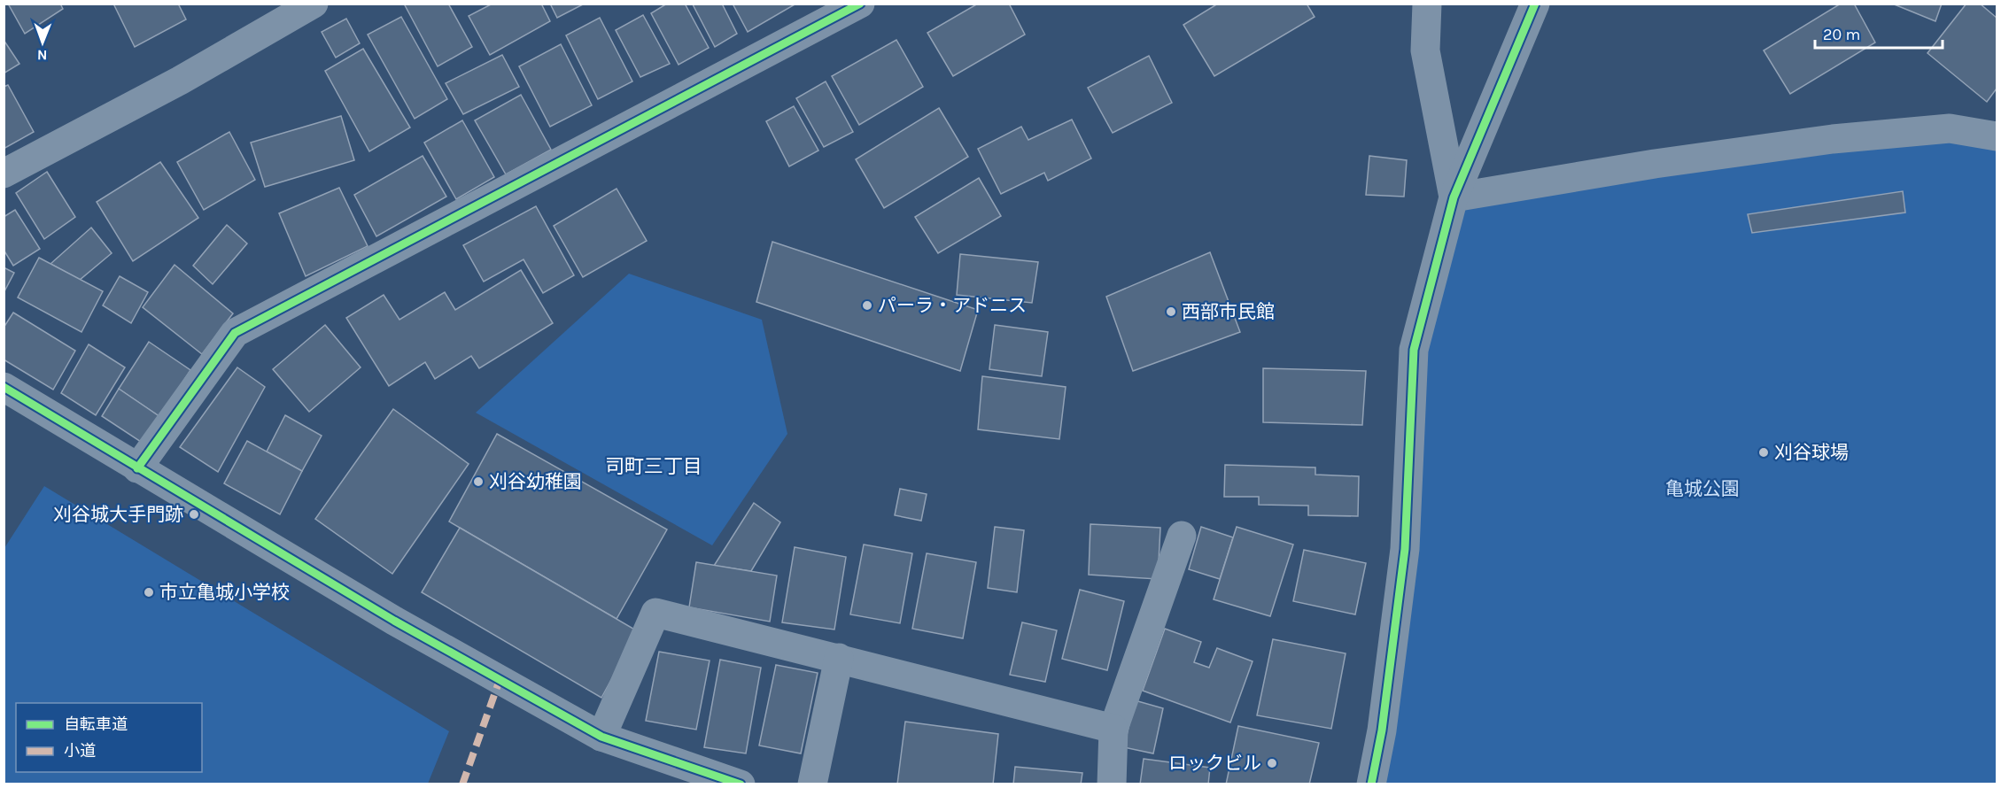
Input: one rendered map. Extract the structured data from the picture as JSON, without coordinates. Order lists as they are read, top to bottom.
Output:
{
  "districts": ["司町三丁目"],
  "parks": ["亀城公園"],
  "places": [
    "パーラ・アドニス",
    "西部市民館",
    "刈谷球場",
    "刈谷幼稚園",
    "刈谷城大手門跡",
    "市立亀城小学校",
    "ロックビル"
  ],
  "legend": ["自転車道", "小道"],
  "scale_bar": "20 m",
  "north": "bottom"
}
